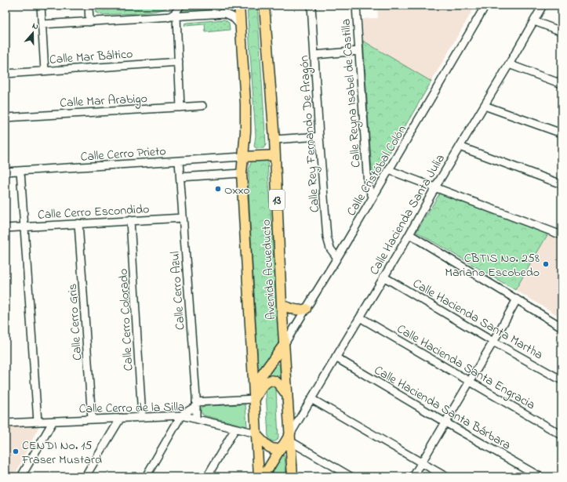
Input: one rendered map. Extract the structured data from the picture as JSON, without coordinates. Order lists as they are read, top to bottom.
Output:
{
  "streets": {
    "main road": ["13", "Avenida Acueducto"],
    "street": [
      "Calle Mar Báltico",
      "Calle Reyna Isabel de Castilla",
      "Calle Mar Arabigo",
      "Calle Rey Fernando De Aragón",
      "Calle Cerro Prieto",
      "Calle Cristóbal Colón",
      "Calle Cerro Escondido",
      "Calle Hacienda Santa Julia",
      "Calle Cerro Azul",
      "Calle Hacienda Santa Martha",
      "Calle Cerro Colorado",
      "Calle Cerro Gris",
      "Calle Hacienda Santa Engracia",
      "Calle Cerro de la Silla",
      "Calle Hacienda Santa Bárbara"
    ]
  },
  "crossings": [
    ["Calle Reyna Isabel de Castilla", "Calle Cristóbal Colón"],
    ["Calle Rey Fernando De Aragón", "Calle Cristóbal Colón"],
    ["Calle Cerro Prieto", "Avenida Acueducto"],
    ["Calle Cerro Prieto", "Calle Cerro Azul"],
    ["Calle Cristóbal Colón", "Avenida Acueducto"],
    ["Calle Cerro Escondido", "Calle Cerro Azul"],
    ["Calle Cerro Escondido", "Calle Cerro Colorado"],
    ["Calle Cerro Escondido", "Calle Cerro Gris"],
    ["Calle Hacienda Santa Julia", "Avenida Acueducto"],
    ["Calle Hacienda Santa Julia", "Calle Hacienda Santa Martha"],
    ["Calle Hacienda Santa Julia", "Calle Hacienda Santa Engracia"],
    ["Calle Hacienda Santa Julia", "Calle Hacienda Santa Bárbara"],
    ["Avenida Acueducto", "Calle Cerro de la Silla"],
    ["Calle Cerro Azul", "Calle Cerro de la Silla"],
    ["Calle Cerro Colorado", "Calle Cerro de la Silla"],
    ["Calle Cerro Gris", "Calle Cerro de la Silla"]
  ],
  "places": ["Oxxo", "CBTIS No. 258 Mariano Escobedo", "CENDI No. 15 Fraser Mustard"],
  "north": "top"
}
